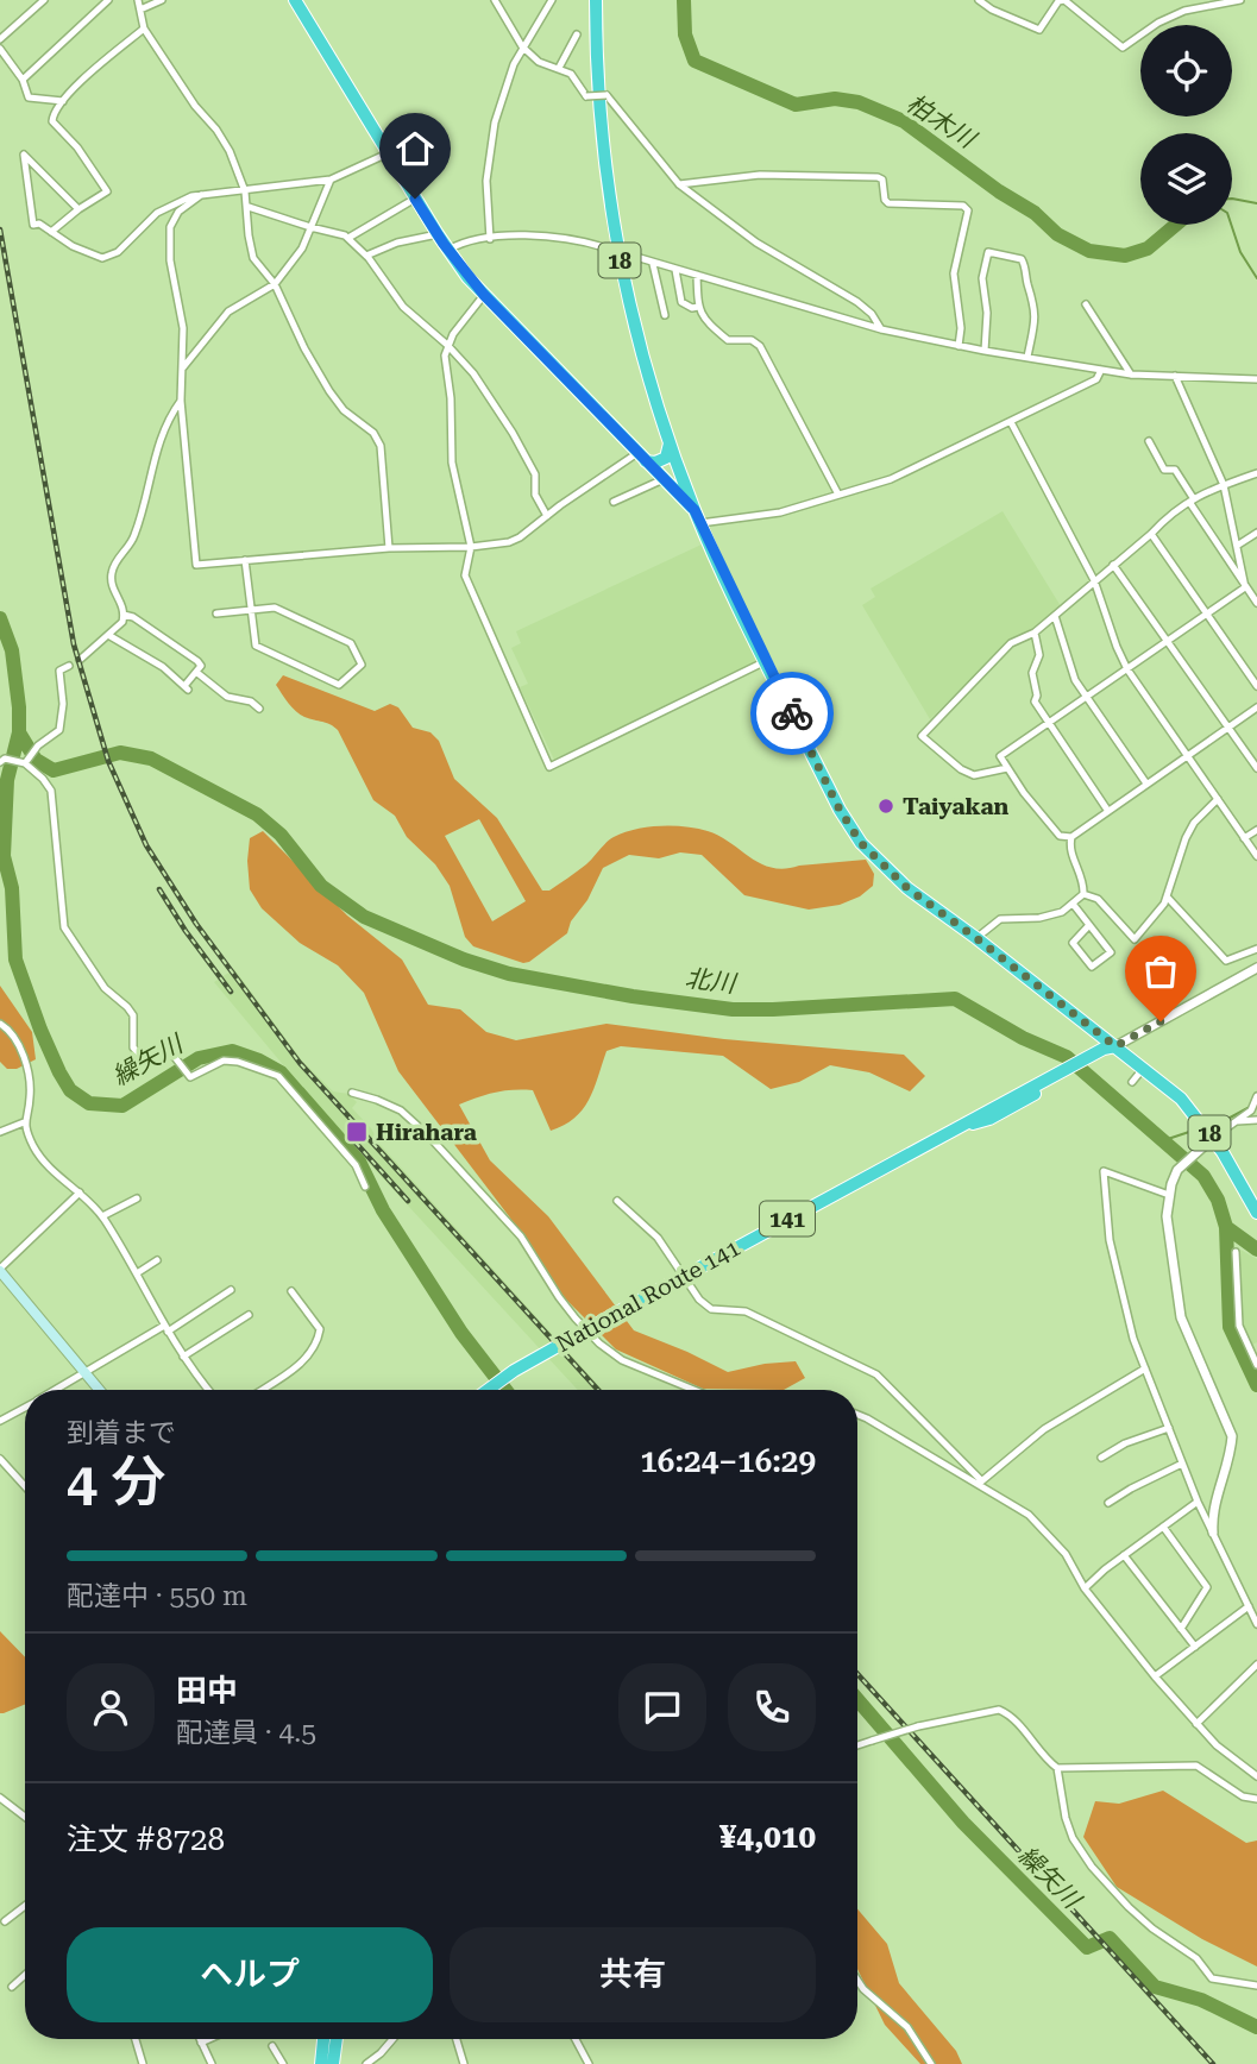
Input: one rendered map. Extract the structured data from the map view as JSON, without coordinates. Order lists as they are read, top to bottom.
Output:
{
  "streets": {
    "highway": ["18", "141", "National Route 141"]
  },
  "crossings": [
    ["18", "National Route 141"]
  ],
  "water": ["柏木川", "北川", "繰矢川"],
  "places": {
    "other": ["Taiyakan"],
    "transit": ["Hirahara"]
  },
  "page": {
    "heading": ["4 分", "到着まで", "16:24–16:29"],
    "panel": [
      "田中",
      "配達員 · 4.5",
      "注文 #8728",
      "¥4,010"
    ],
    "bar": "配達中 · 550 m",
    "buttons": ["ヘルプ", "共有"]
  }
}
